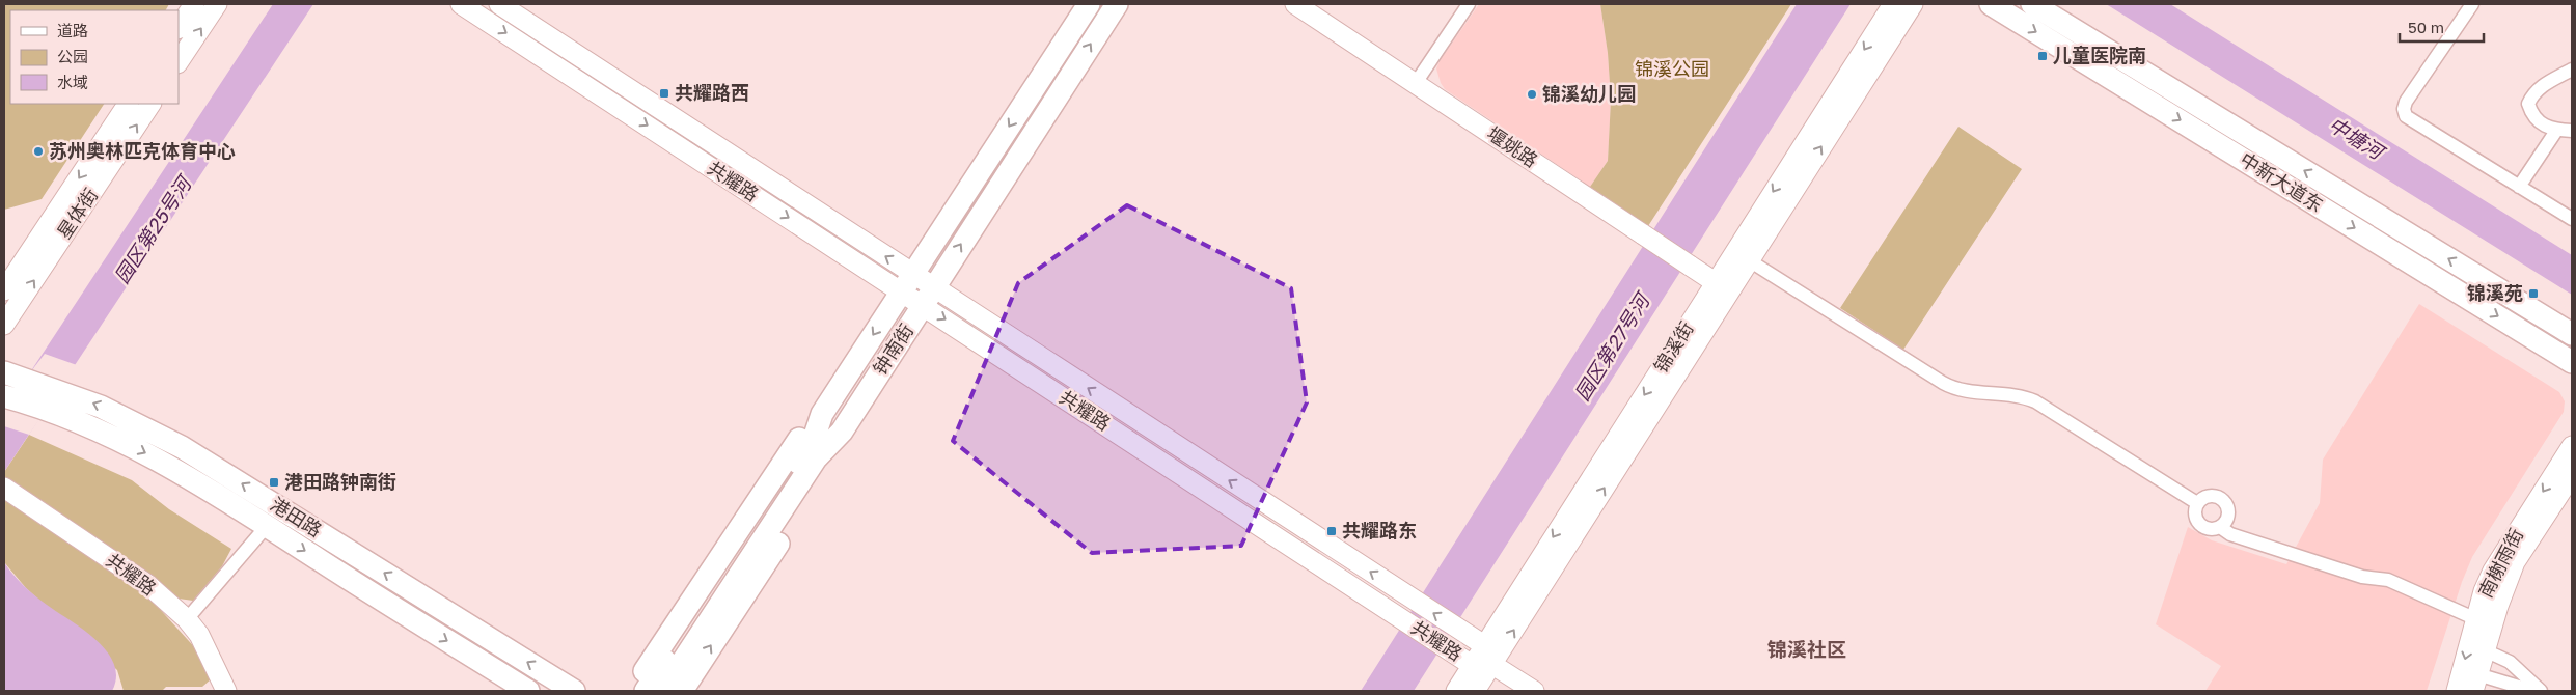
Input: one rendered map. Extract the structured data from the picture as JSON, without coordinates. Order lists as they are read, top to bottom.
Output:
{
  "streets": {
    "main road": ["中新大道东", "钟南街", "港田路"],
    "street": [
      "堰姚路",
      "共耀路",
      "星体街",
      "锦溪街",
      "南榭雨街"
    ]
  },
  "crossings": [
    ["堰姚路", "锦溪街"],
    ["共耀路", "锦溪街"],
    ["共耀路", "钟南街"]
  ],
  "districts": ["锦溪社区"],
  "water": ["中塘河", "园区第25号河", "园区第27号河"],
  "parks": ["锦溪公园"],
  "places": {
    "transit": [
      "儿童医院南",
      "共耀路西",
      "锦溪苑",
      "港田路钟南街",
      "共耀路东"
    ],
    "other": ["锦溪幼儿园", "苏州奥林匹克体育中心"]
  },
  "legend": ["道路", "公园", "水域"],
  "scale_bar": "50 m"
}
